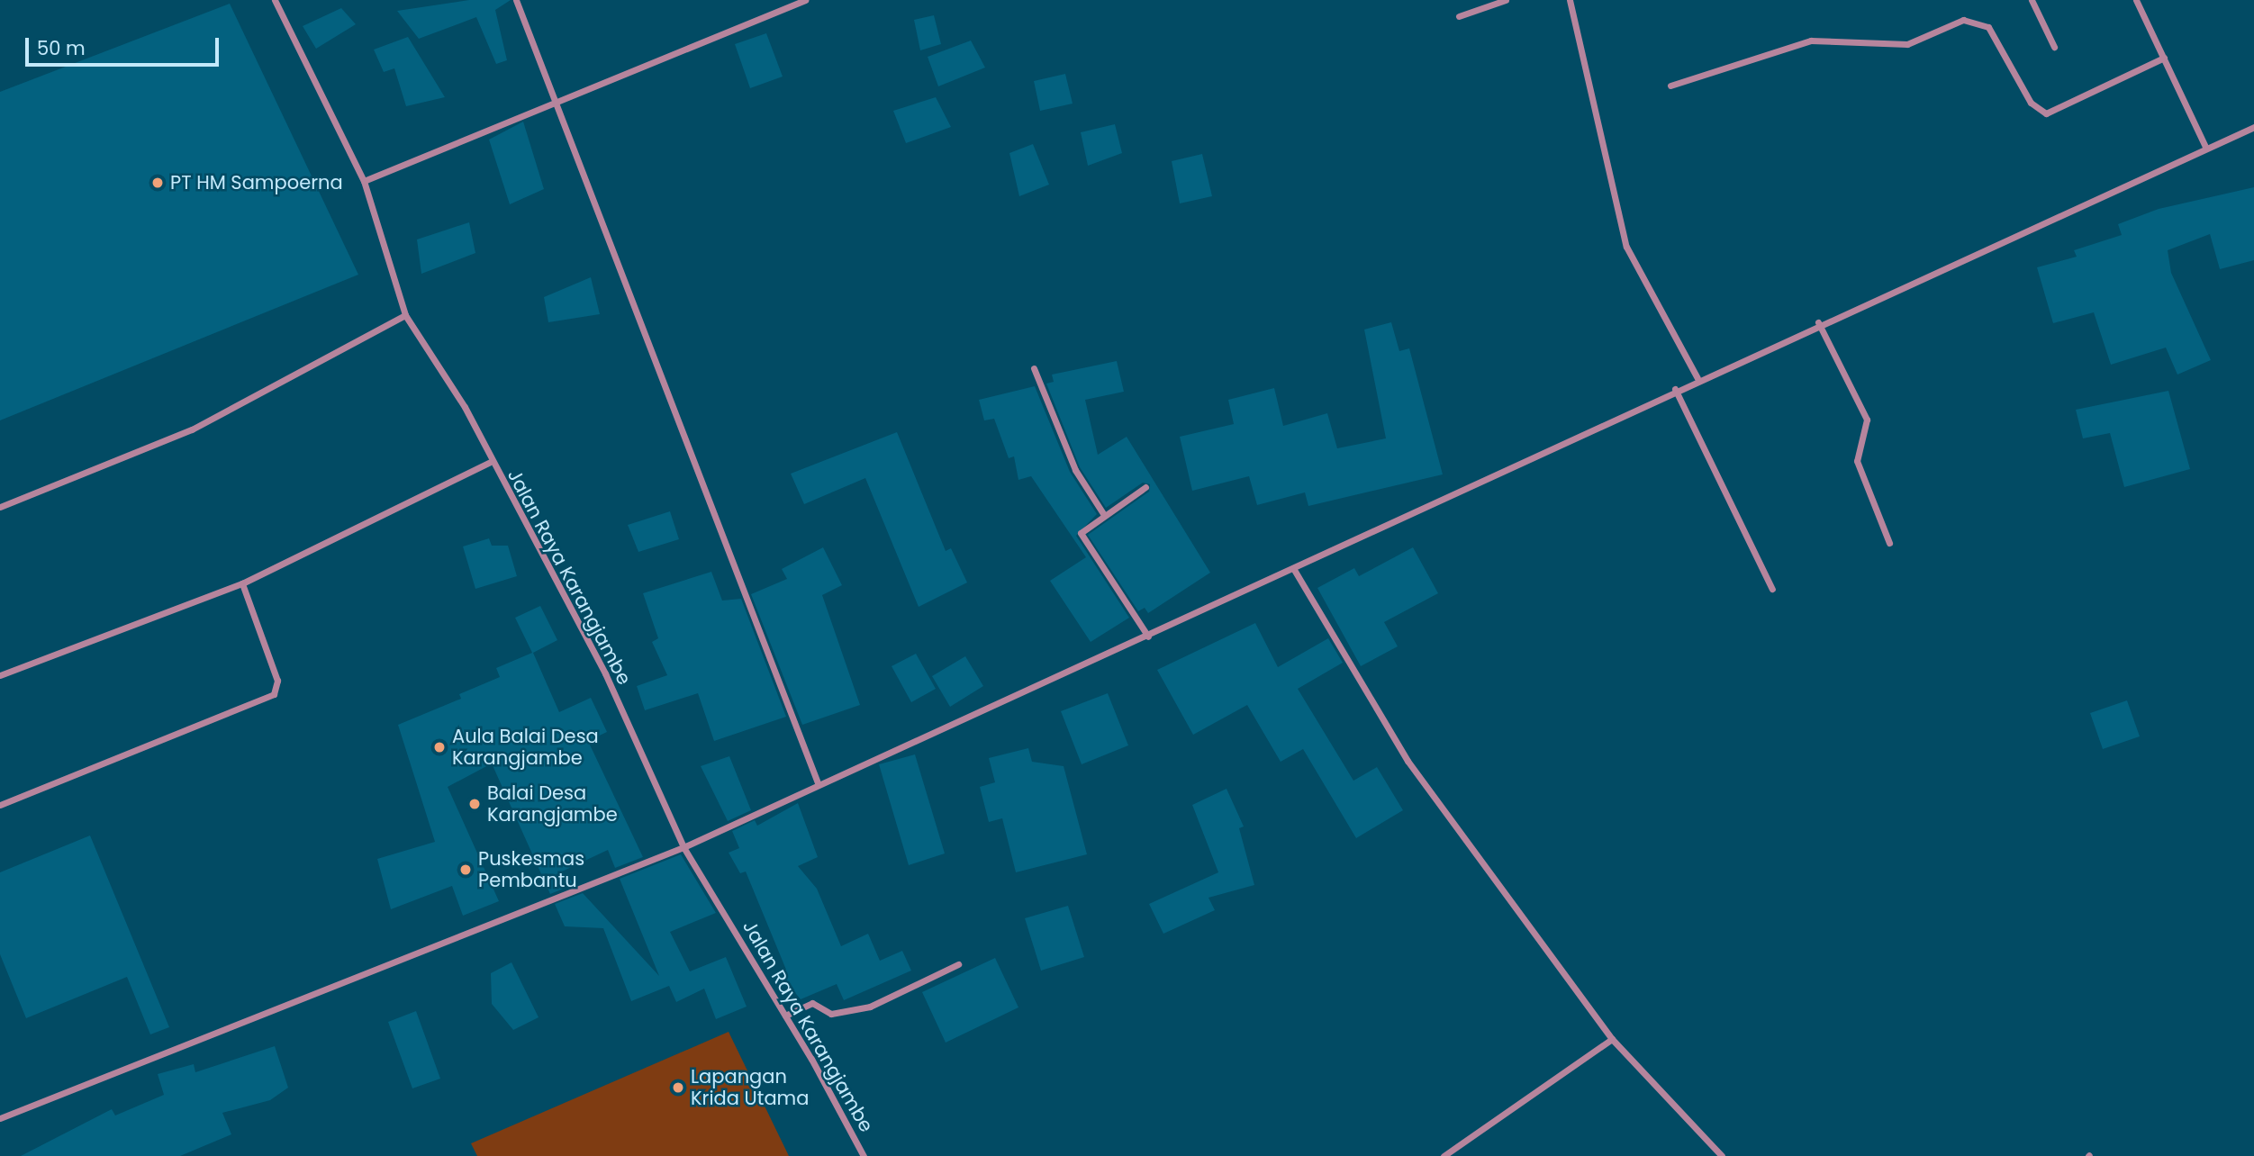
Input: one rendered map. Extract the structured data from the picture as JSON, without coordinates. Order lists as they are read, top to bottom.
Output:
{
  "streets": {
    "street": ["Jalan Raya Karangjambe"]
  },
  "places": [
    "PT HM Sampoerna",
    "Aula Balai Desa Karangjambe",
    "Balai Desa Karangjambe",
    "Puskesmas Pembantu",
    "Lapangan Krida Utama"
  ],
  "scale_bar": "50 m"
}
